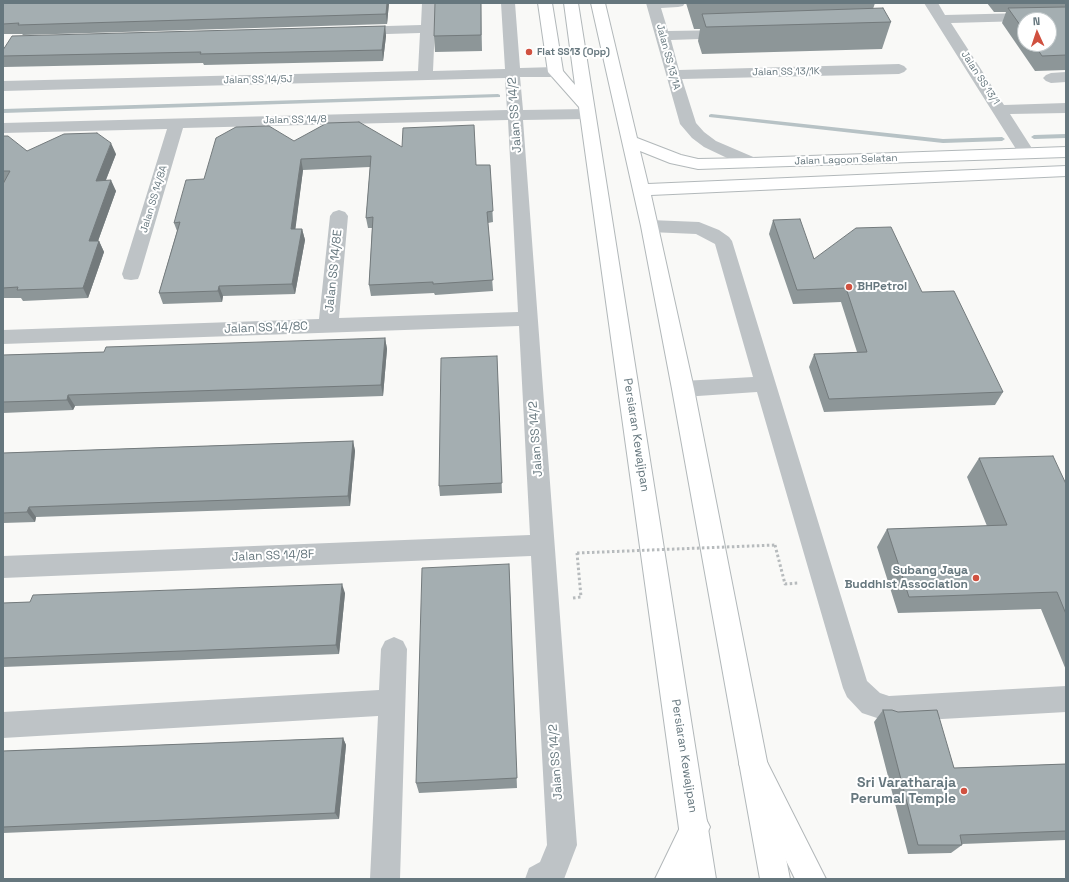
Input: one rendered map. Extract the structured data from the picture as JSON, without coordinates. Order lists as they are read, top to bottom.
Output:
{
  "streets": {
    "main road": ["Jalan Lagoon Selatan", "Persiaran Kewajipan"],
    "street": [
      "Jalan SS 13/1A",
      "Jalan SS 13/1K",
      "Jalan SS 13/1",
      "Jalan SS 14/5J",
      "Jalan SS 14/2",
      "Jalan SS 14/8",
      "Jalan SS 14/8A",
      "Jalan SS 14/8E",
      "Jalan SS 14/8C",
      "Jalan SS 14/8F"
    ]
  },
  "crossings": [
    ["Jalan SS 13/1A", "Jalan SS 13/1K"],
    ["Jalan SS 13/1A", "Jalan Lagoon Selatan"],
    ["Jalan SS 13/1", "Jalan Lagoon Selatan"],
    ["Jalan SS 14/5J", "Jalan SS 14/2"],
    ["Jalan SS 14/2", "Jalan SS 14/8"],
    ["Jalan SS 14/2", "Jalan SS 14/8C"],
    ["Jalan SS 14/2", "Jalan SS 14/8F"],
    ["Jalan SS 14/8", "Jalan SS 14/8A"],
    ["Jalan SS 14/8", "Persiaran Kewajipan"],
    ["Jalan SS 14/8E", "Jalan SS 14/8C"]
  ],
  "places": [
    "Flat SS13 (Opp)",
    "BHPetrol",
    "Subang Jaya Buddhist Association",
    "Sri Varatharaja Perumal Temple"
  ],
  "north": "top"
}
